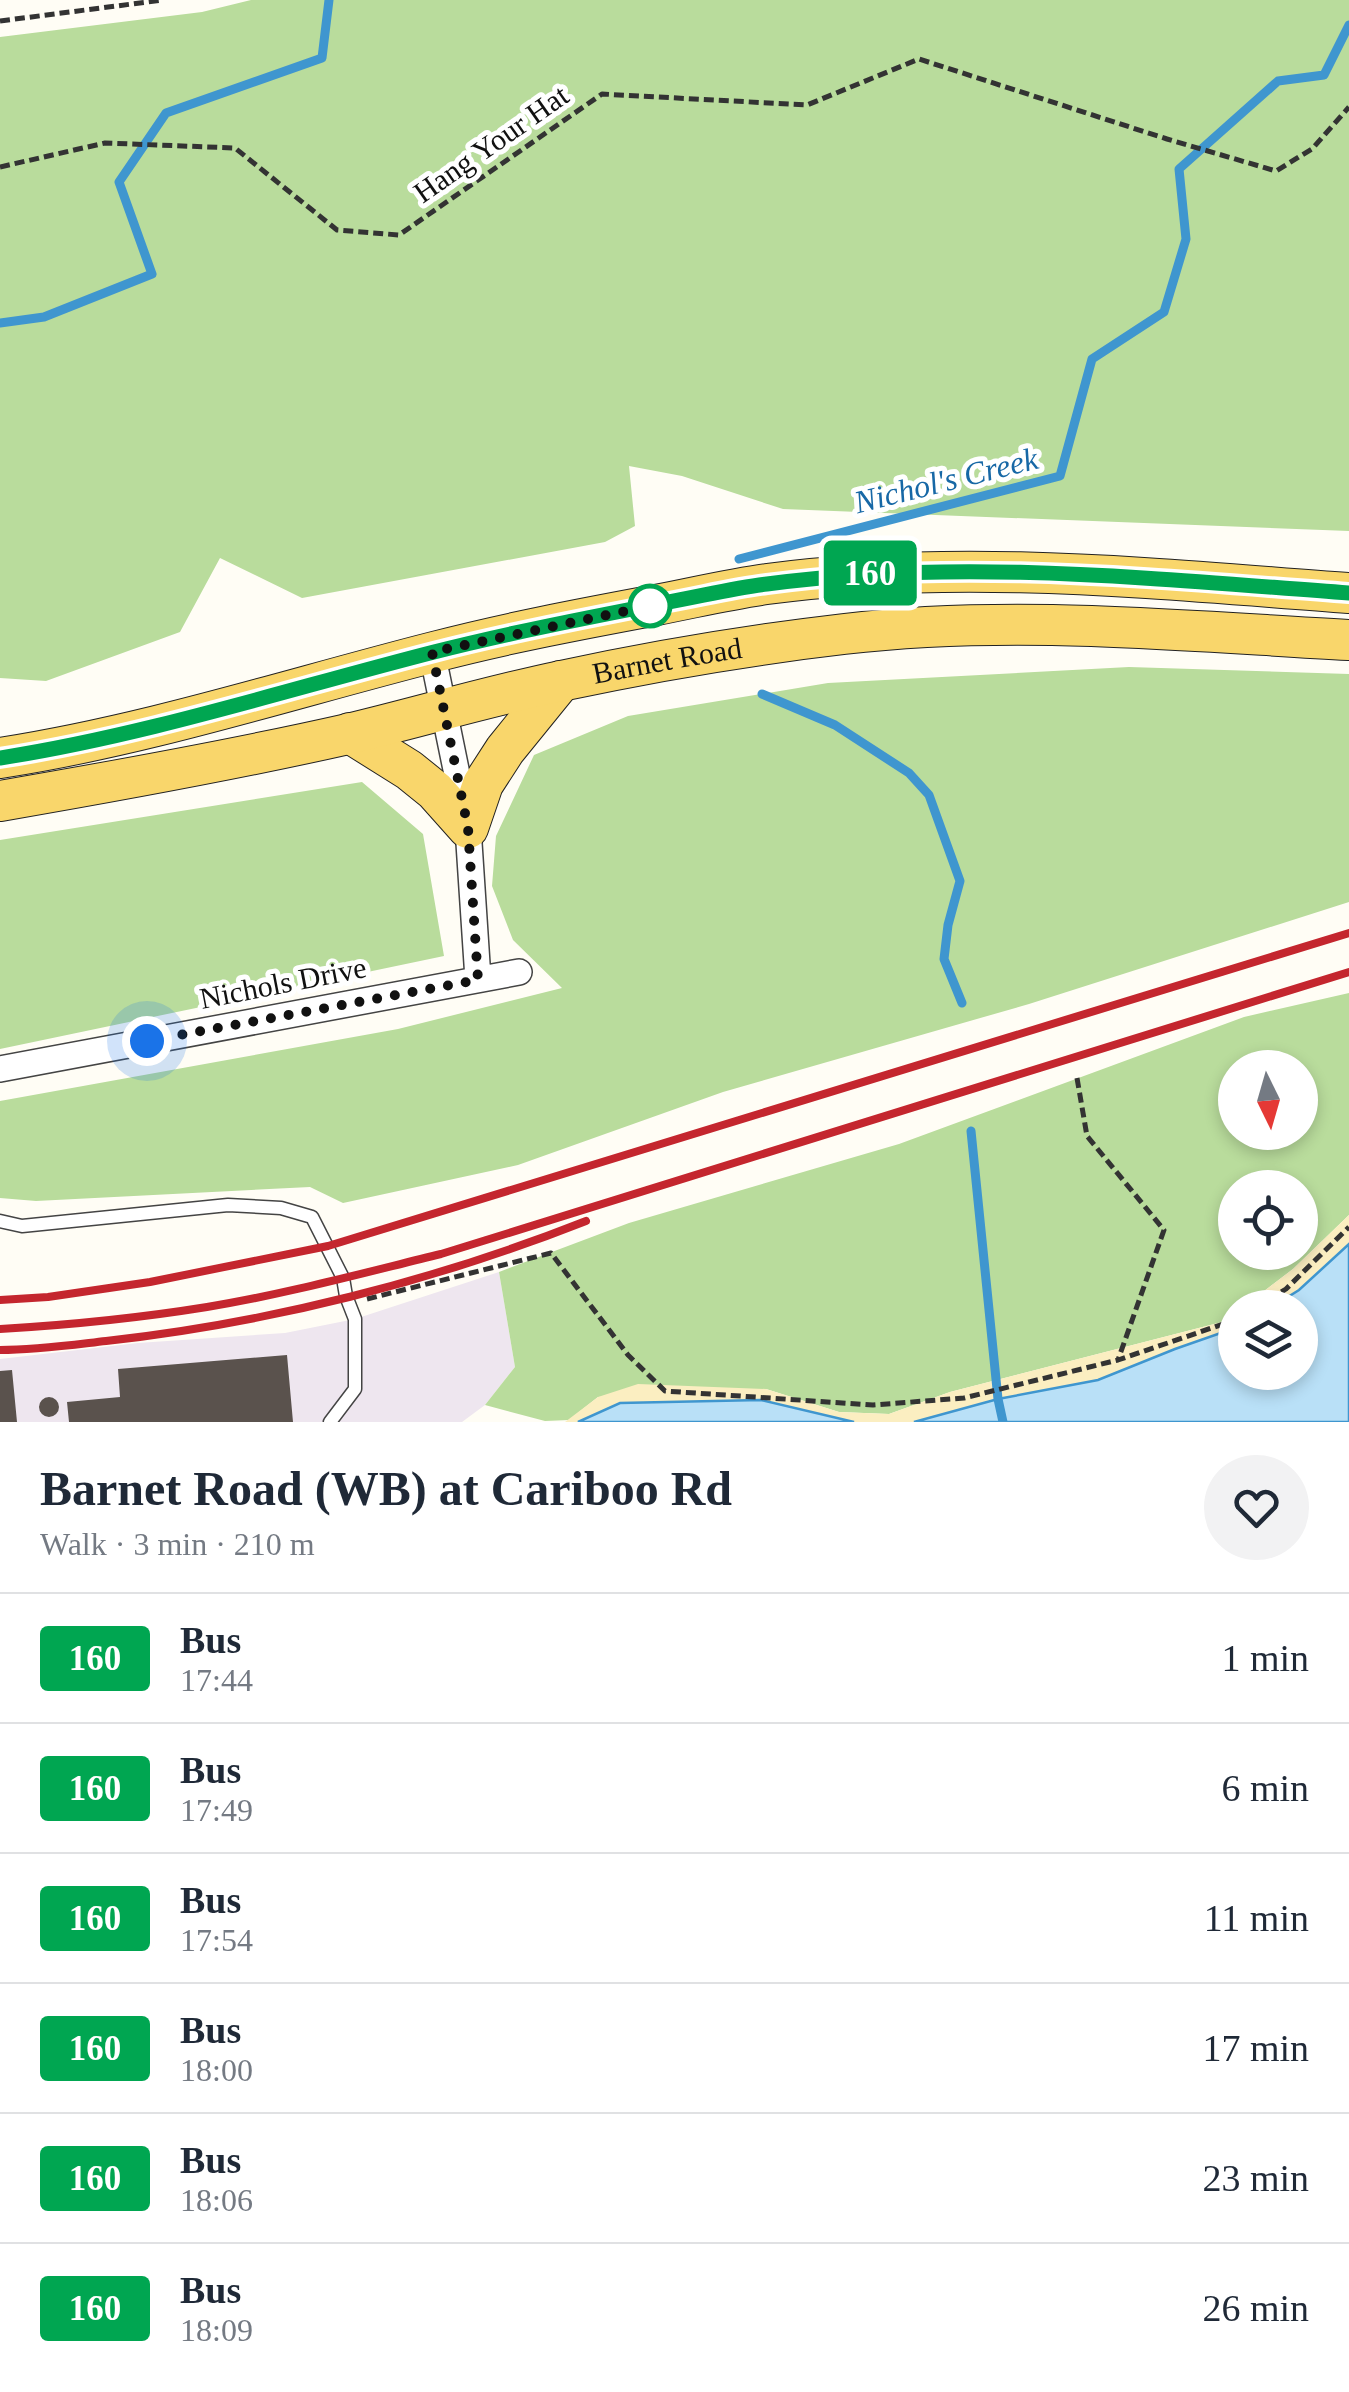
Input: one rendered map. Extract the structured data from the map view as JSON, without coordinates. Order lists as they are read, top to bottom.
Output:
{
  "streets": {
    "main road": ["Barnet Road"],
    "street": ["Nichols Drive"],
    "path": ["Hang Your Hat"]
  },
  "water": ["Nichol's Creek"],
  "lines": ["bus line 160"],
  "north": "bottom",
  "page": {
    "on_map": "160",
    "heading": ["Barnet Road (WB) at Cariboo Rd", "Walk · 3 min · 210 m"],
    "list": [
      {
        "mark": "160",
        "name": "Bus",
        "note": "17:44",
        "value": "1 min"
      },
      {
        "mark": "160",
        "name": "Bus",
        "note": "17:49",
        "value": "6 min"
      },
      {
        "mark": "160",
        "name": "Bus",
        "note": "17:54",
        "value": "11 min"
      },
      {
        "mark": "160",
        "name": "Bus",
        "note": "18:00",
        "value": "17 min"
      },
      {
        "mark": "160",
        "name": "Bus",
        "note": "18:06",
        "value": "23 min"
      },
      {
        "mark": "160",
        "name": "Bus",
        "note": "18:09",
        "value": "26 min"
      }
    ]
  }
}
